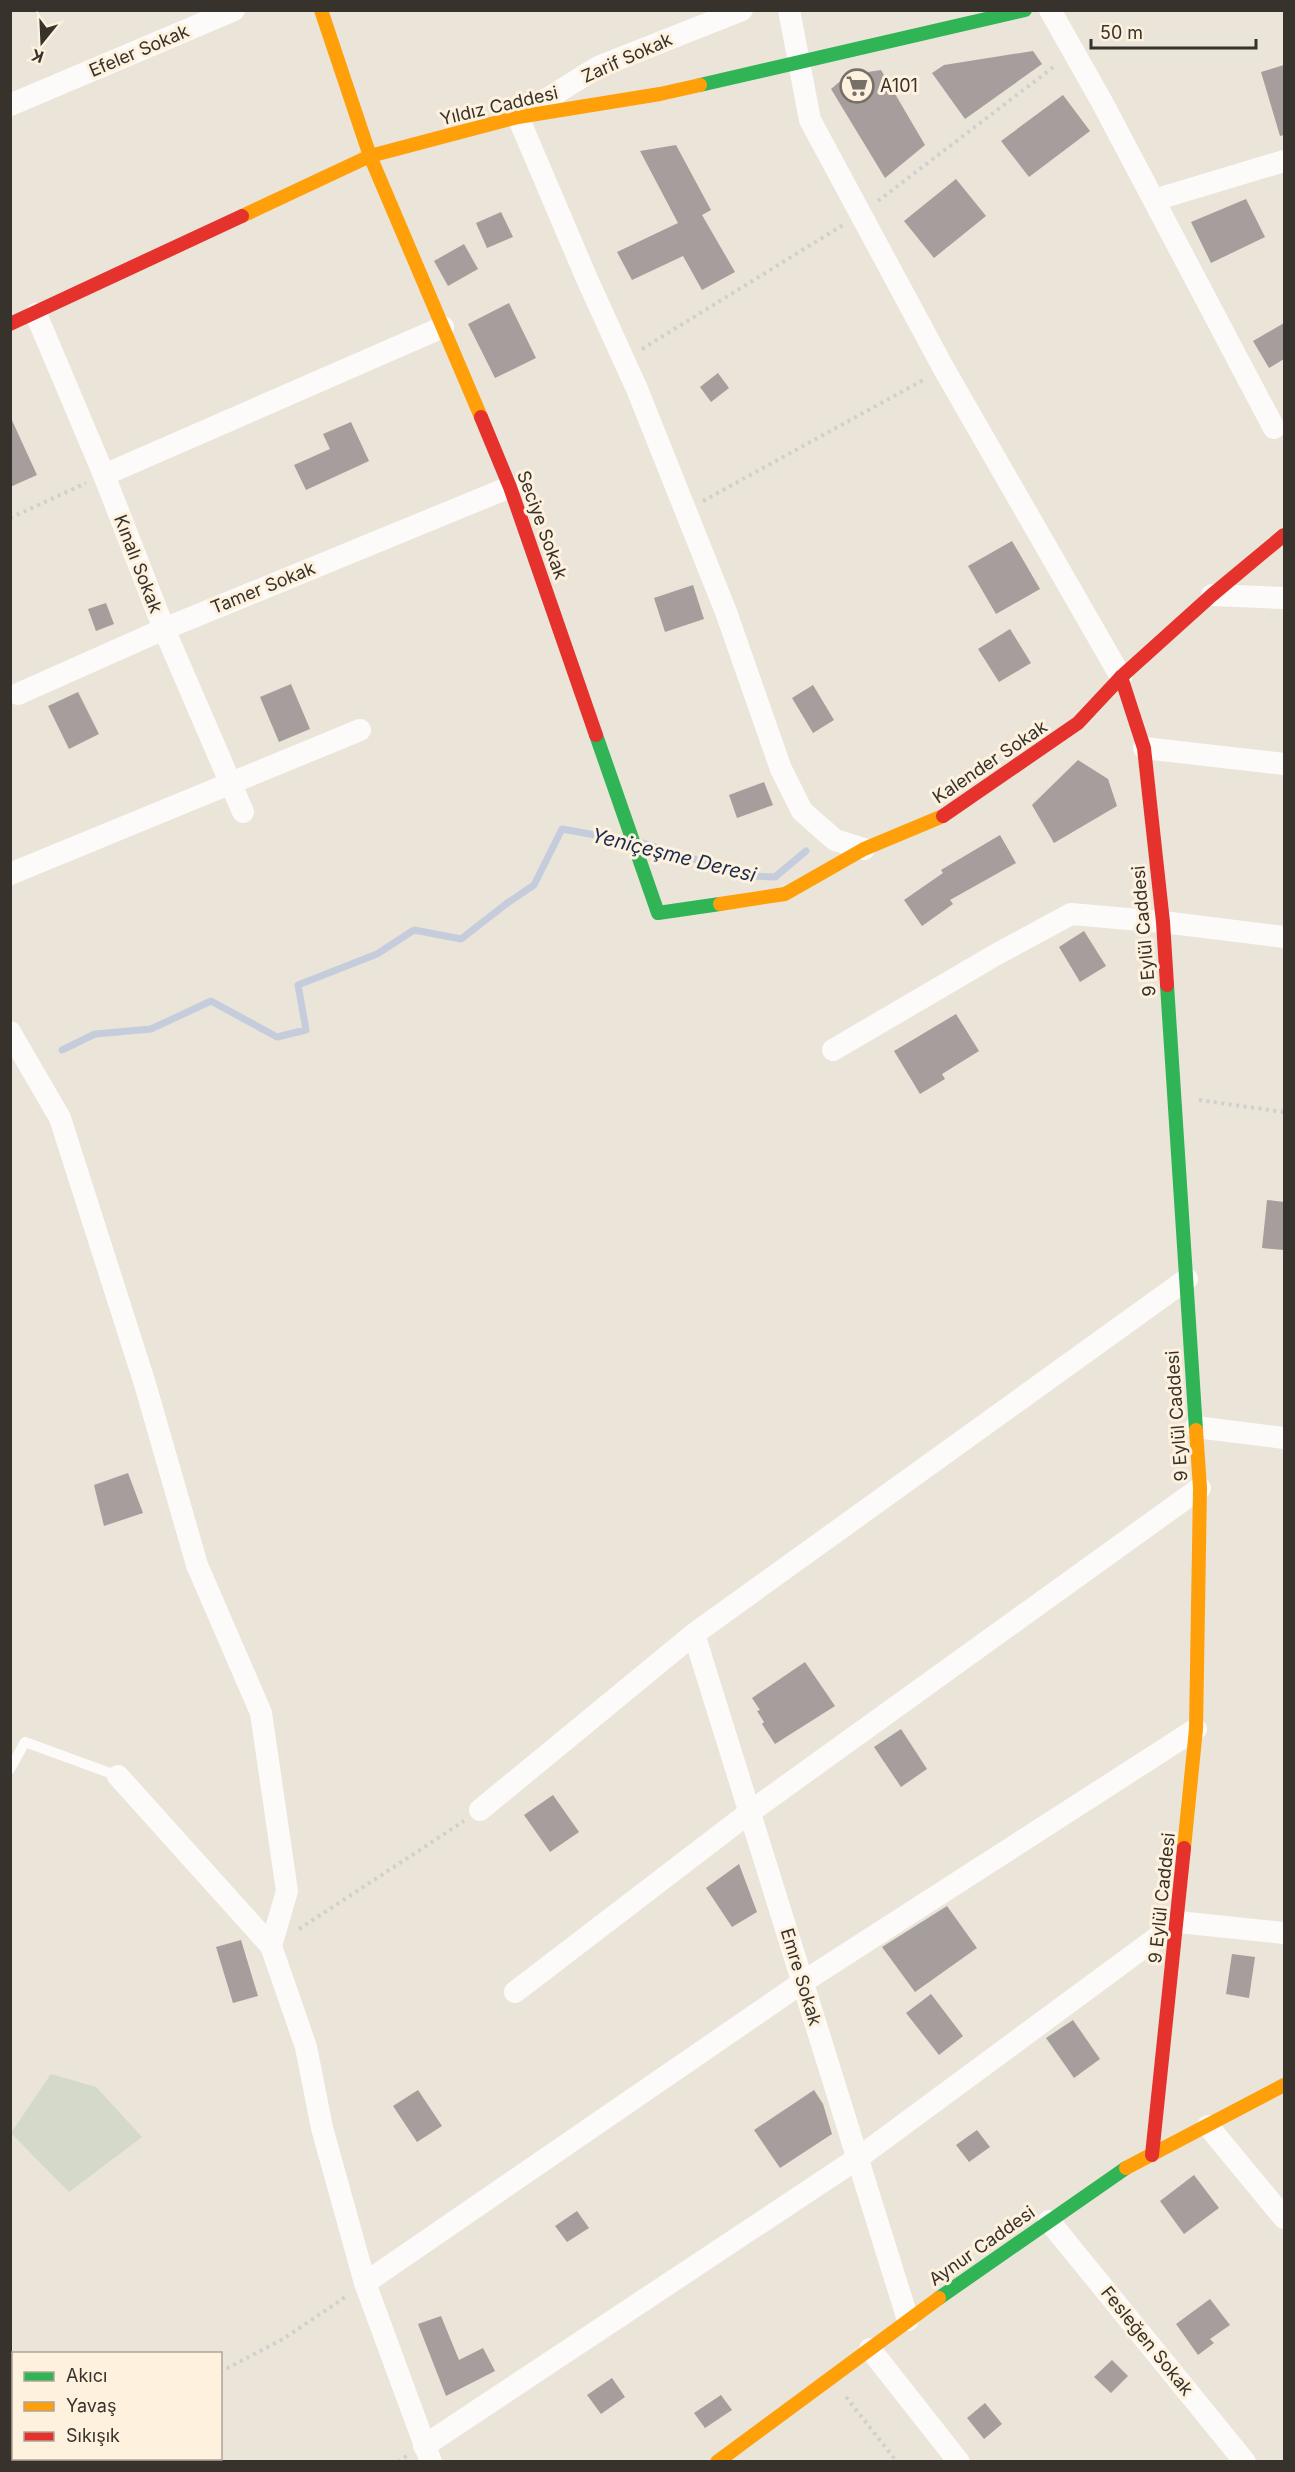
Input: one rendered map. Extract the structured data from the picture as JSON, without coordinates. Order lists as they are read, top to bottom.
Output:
{
  "streets": {
    "street": [
      "Efeler Sokak",
      "Zarif Sokak",
      "Yıldız Caddesi",
      "Seciye Sokak",
      "Kınalı Sokak",
      "Tamer Sokak",
      "Kalender Sokak",
      "9 Eylül Caddesi",
      "Emre Sokak",
      "Aynur Caddesi",
      "Fesleğen Sokak"
    ]
  },
  "crossings": [
    ["Zarif Sokak", "Yıldız Caddesi"],
    ["Yıldız Caddesi", "Seciye Sokak"],
    ["Yıldız Caddesi", "Kınalı Sokak"],
    ["Seciye Sokak", "Tamer Sokak"],
    ["Seciye Sokak", "Kalender Sokak"],
    ["Kınalı Sokak", "Tamer Sokak"],
    ["Kalender Sokak", "9 Eylül Caddesi"],
    ["9 Eylül Caddesi", "Aynur Caddesi"],
    ["Emre Sokak", "Aynur Caddesi"],
    ["Aynur Caddesi", "Fesleğen Sokak"]
  ],
  "water": ["Yeniçeşme Deresi"],
  "places": {
    "supermarket": ["A101"]
  },
  "legend": ["Akıcı", "Yavaş", "Sıkışık"],
  "scale_bar": "50 m",
  "north": "bottom"
}
